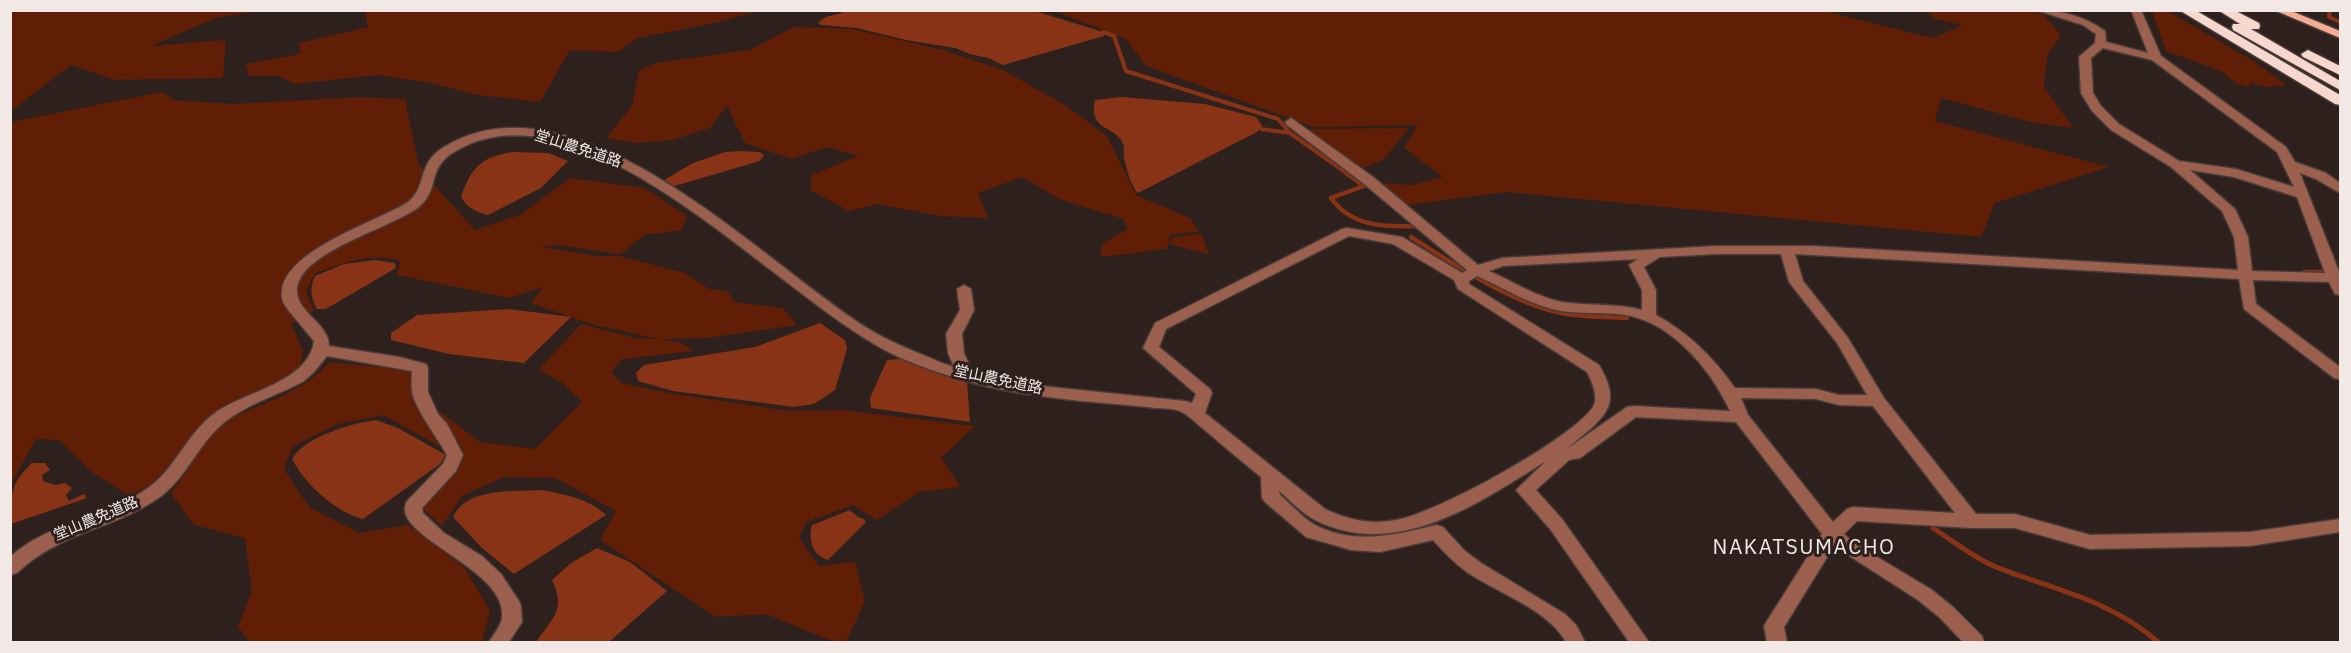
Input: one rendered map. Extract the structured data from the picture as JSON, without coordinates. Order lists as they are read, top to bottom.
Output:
{
  "streets": {
    "street": ["堂山農免道路"]
  },
  "districts": ["NAKATSUMACHO"]
}
